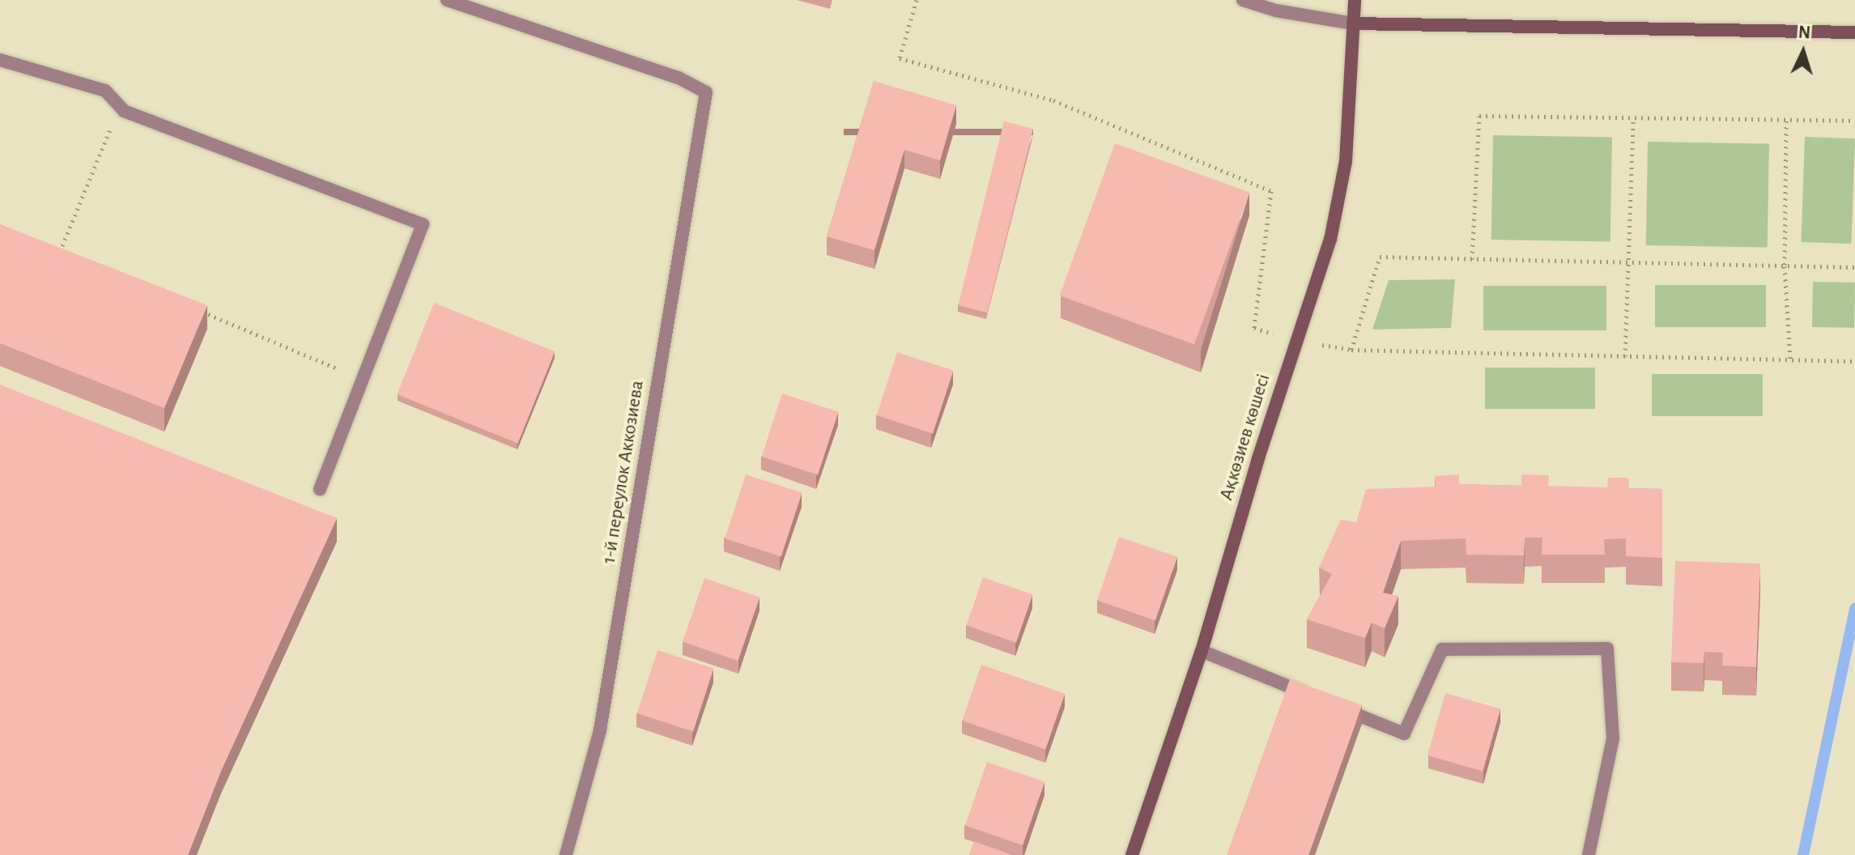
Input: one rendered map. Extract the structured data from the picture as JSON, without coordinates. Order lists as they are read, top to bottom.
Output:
{
  "streets": {
    "main road": ["Ақкөзиев көшесі"],
    "street": ["1-й переулок Аккозиева"]
  },
  "north": "top"
}
